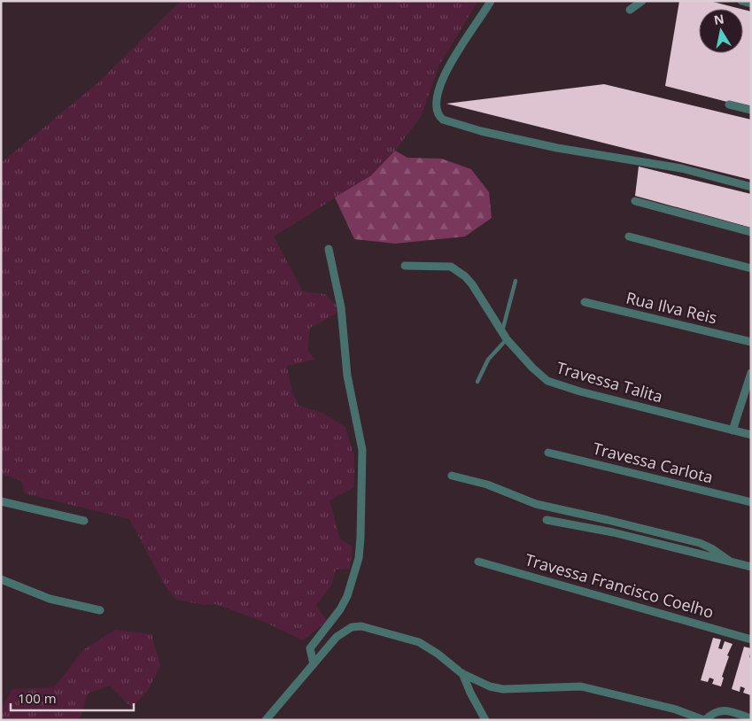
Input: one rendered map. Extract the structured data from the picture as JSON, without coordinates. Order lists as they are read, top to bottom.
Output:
{
  "streets": {
    "street": [
      "Rua Ilva Reis",
      "Travessa Talita",
      "Travessa Carlota",
      "Travessa Francisco Coelho"
    ]
  },
  "scale_bar": "100 m",
  "north": "top"
}
